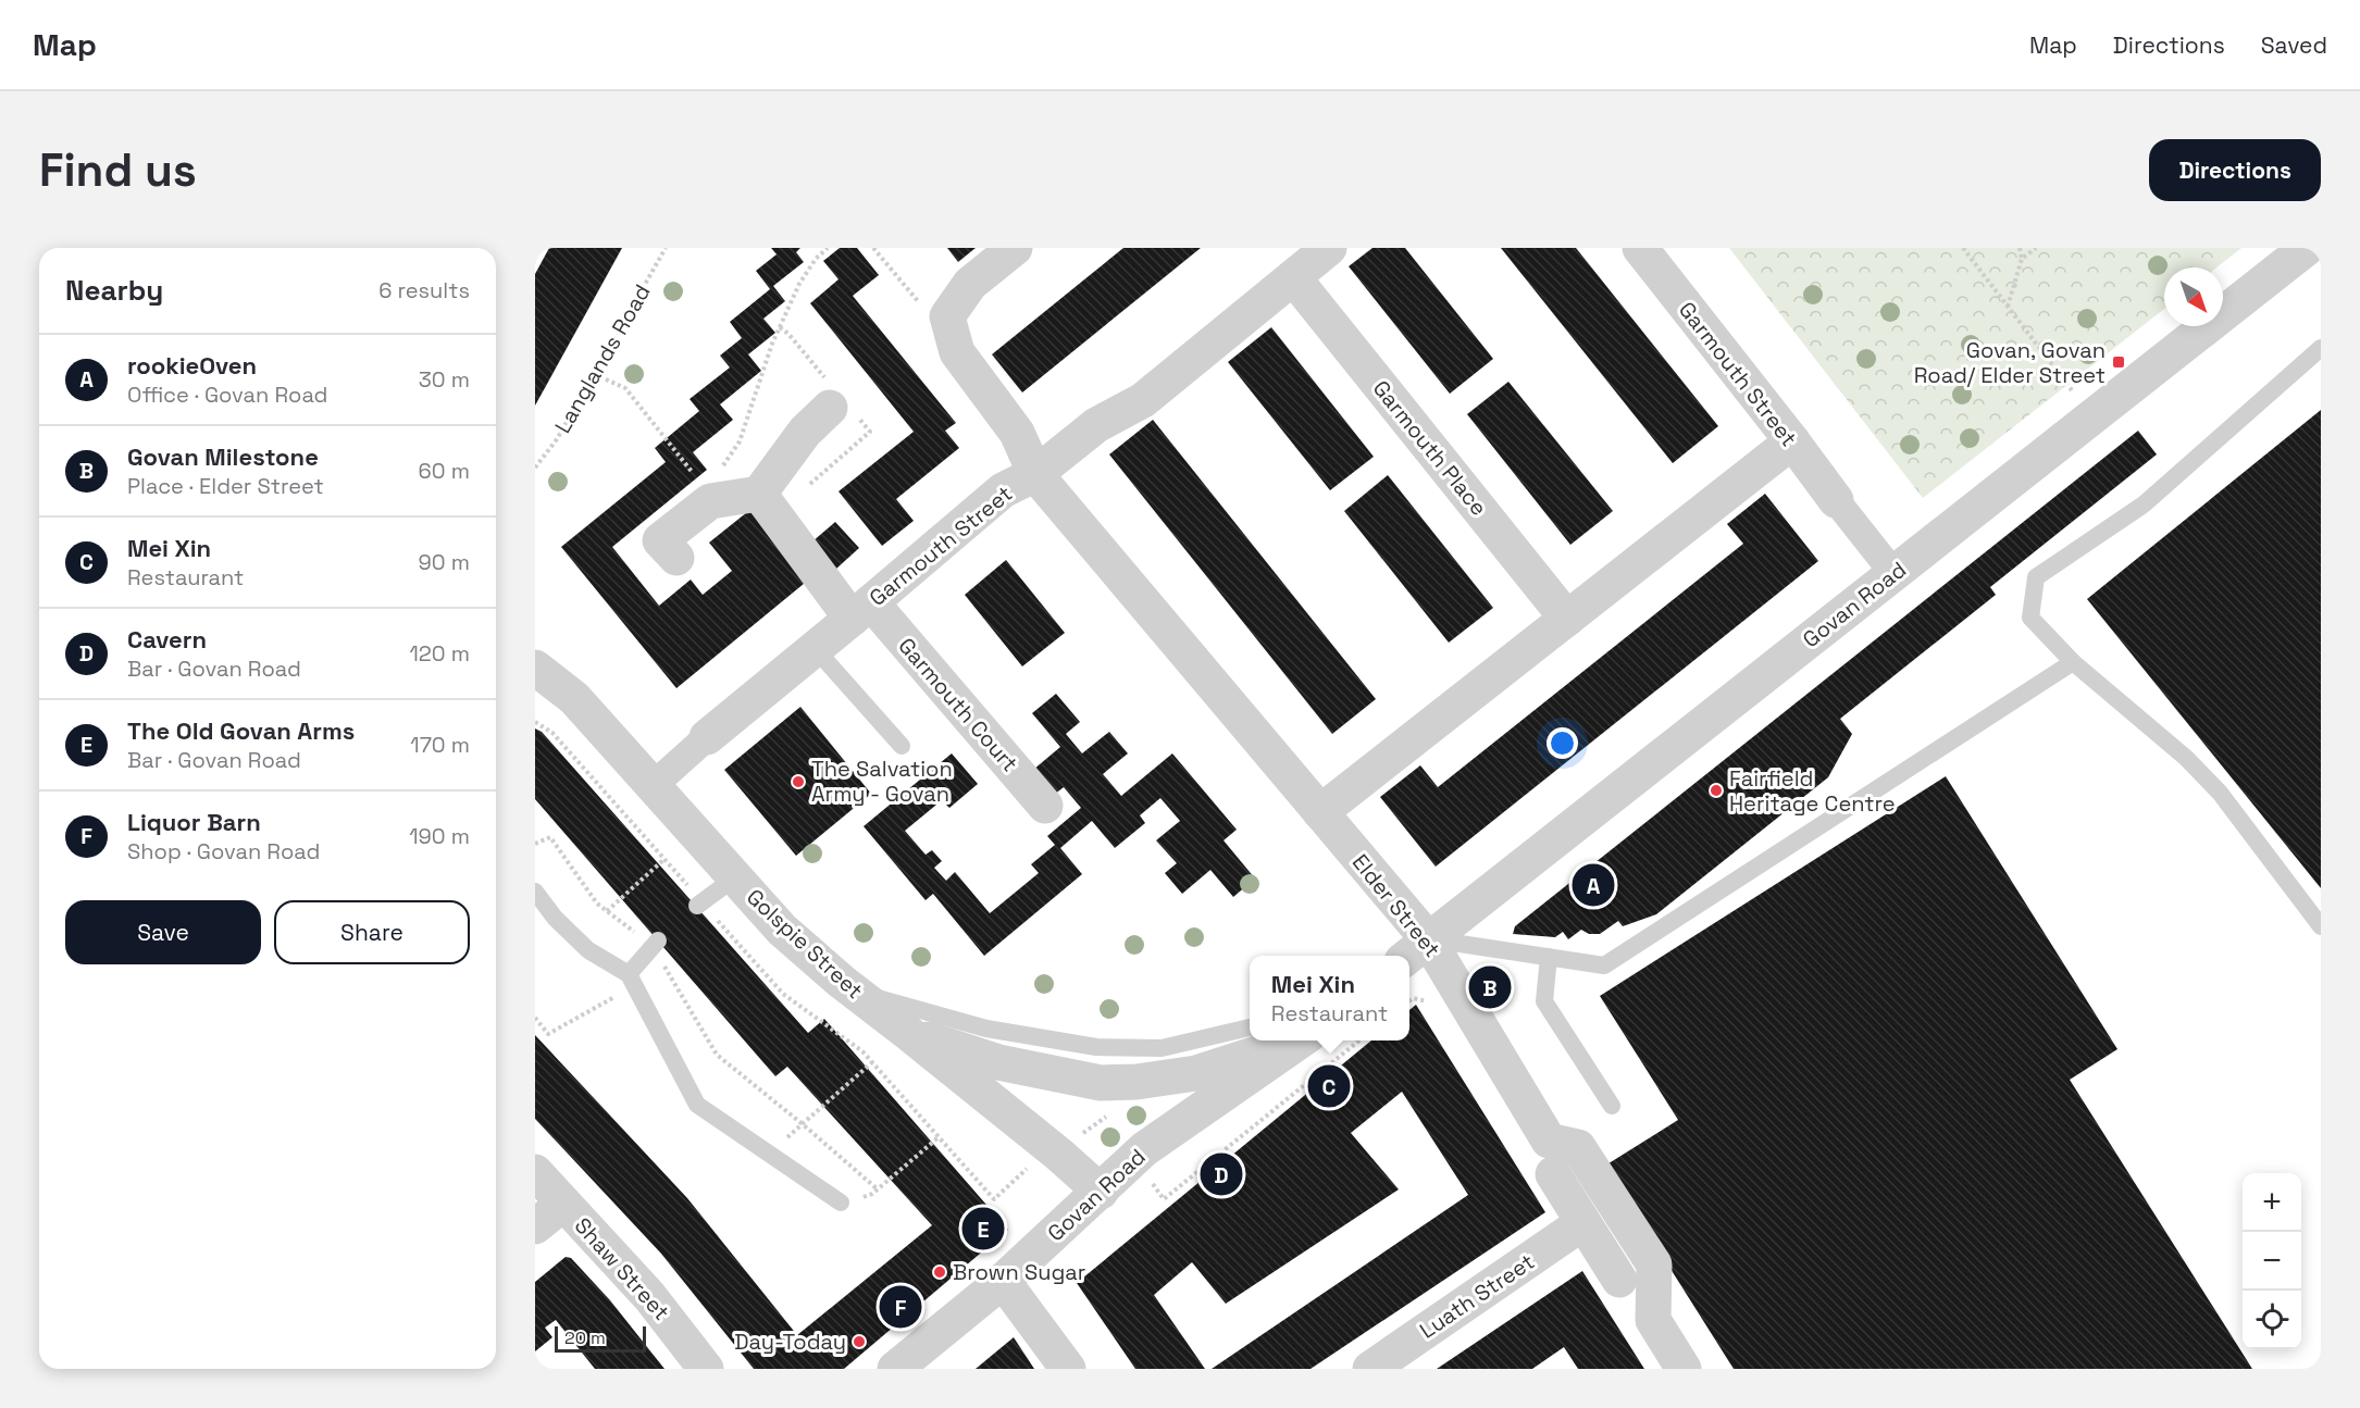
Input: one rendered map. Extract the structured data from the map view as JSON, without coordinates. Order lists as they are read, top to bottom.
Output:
{
  "streets": {
    "street": [
      "Garmouth Street",
      "Garmouth Place",
      "Govan Road",
      "Garmouth Court",
      "Elder Street",
      "Golspie Street",
      "Shaw Street",
      "Luath Street"
    ],
    "path": ["Langlands Road"]
  },
  "crossings": [
    ["Garmouth Street", "Garmouth Place"],
    ["Garmouth Street", "Garmouth Court"],
    ["Garmouth Street", "Elder Street"],
    ["Garmouth Street", "Golspie Street"],
    ["Govan Road", "Elder Street"],
    ["Govan Road", "Golspie Street"]
  ],
  "places": {
    "transit": ["Govan, Govan Road/ Elder Street"],
    "other": [
      "The Salvation Army - Govan",
      "Fairfield Heritage Centre",
      "Brown Sugar",
      "Day-Today"
    ]
  },
  "scale_bar": "20 m",
  "north": "bottom right",
  "page": {
    "header": "Map",
    "nav": ["Map", "Directions", "Saved"],
    "buttons": [
      "Directions",
      ["Save", "Share"]
    ],
    "title": "Find us",
    "heading": ["Nearby", "6 results"],
    "list": [
      {
        "mark": "A",
        "name": "rookieOven",
        "note": "Office · Govan Road",
        "value": "30 m"
      },
      {
        "mark": "B",
        "name": "Govan Milestone",
        "note": "Place · Elder Street",
        "value": "60 m"
      },
      {
        "mark": "C",
        "name": "Mei Xin",
        "note": "Restaurant",
        "value": "90 m"
      },
      {
        "mark": "D",
        "name": "Cavern",
        "note": "Bar · Govan Road",
        "value": "120 m"
      },
      {
        "mark": "E",
        "name": "The Old Govan Arms",
        "note": "Bar · Govan Road",
        "value": "170 m"
      },
      {
        "mark": "F",
        "name": "Liquor Barn",
        "note": "Shop · Govan Road",
        "value": "190 m"
      }
    ],
    "pins": [
      "A",
      "B",
      "C",
      "D",
      "E",
      "F"
    ],
    "popup": ["Mei Xin", "Restaurant"],
    "map_buttons": ["+", "−"],
    "scale": "20 m"
  }
}
